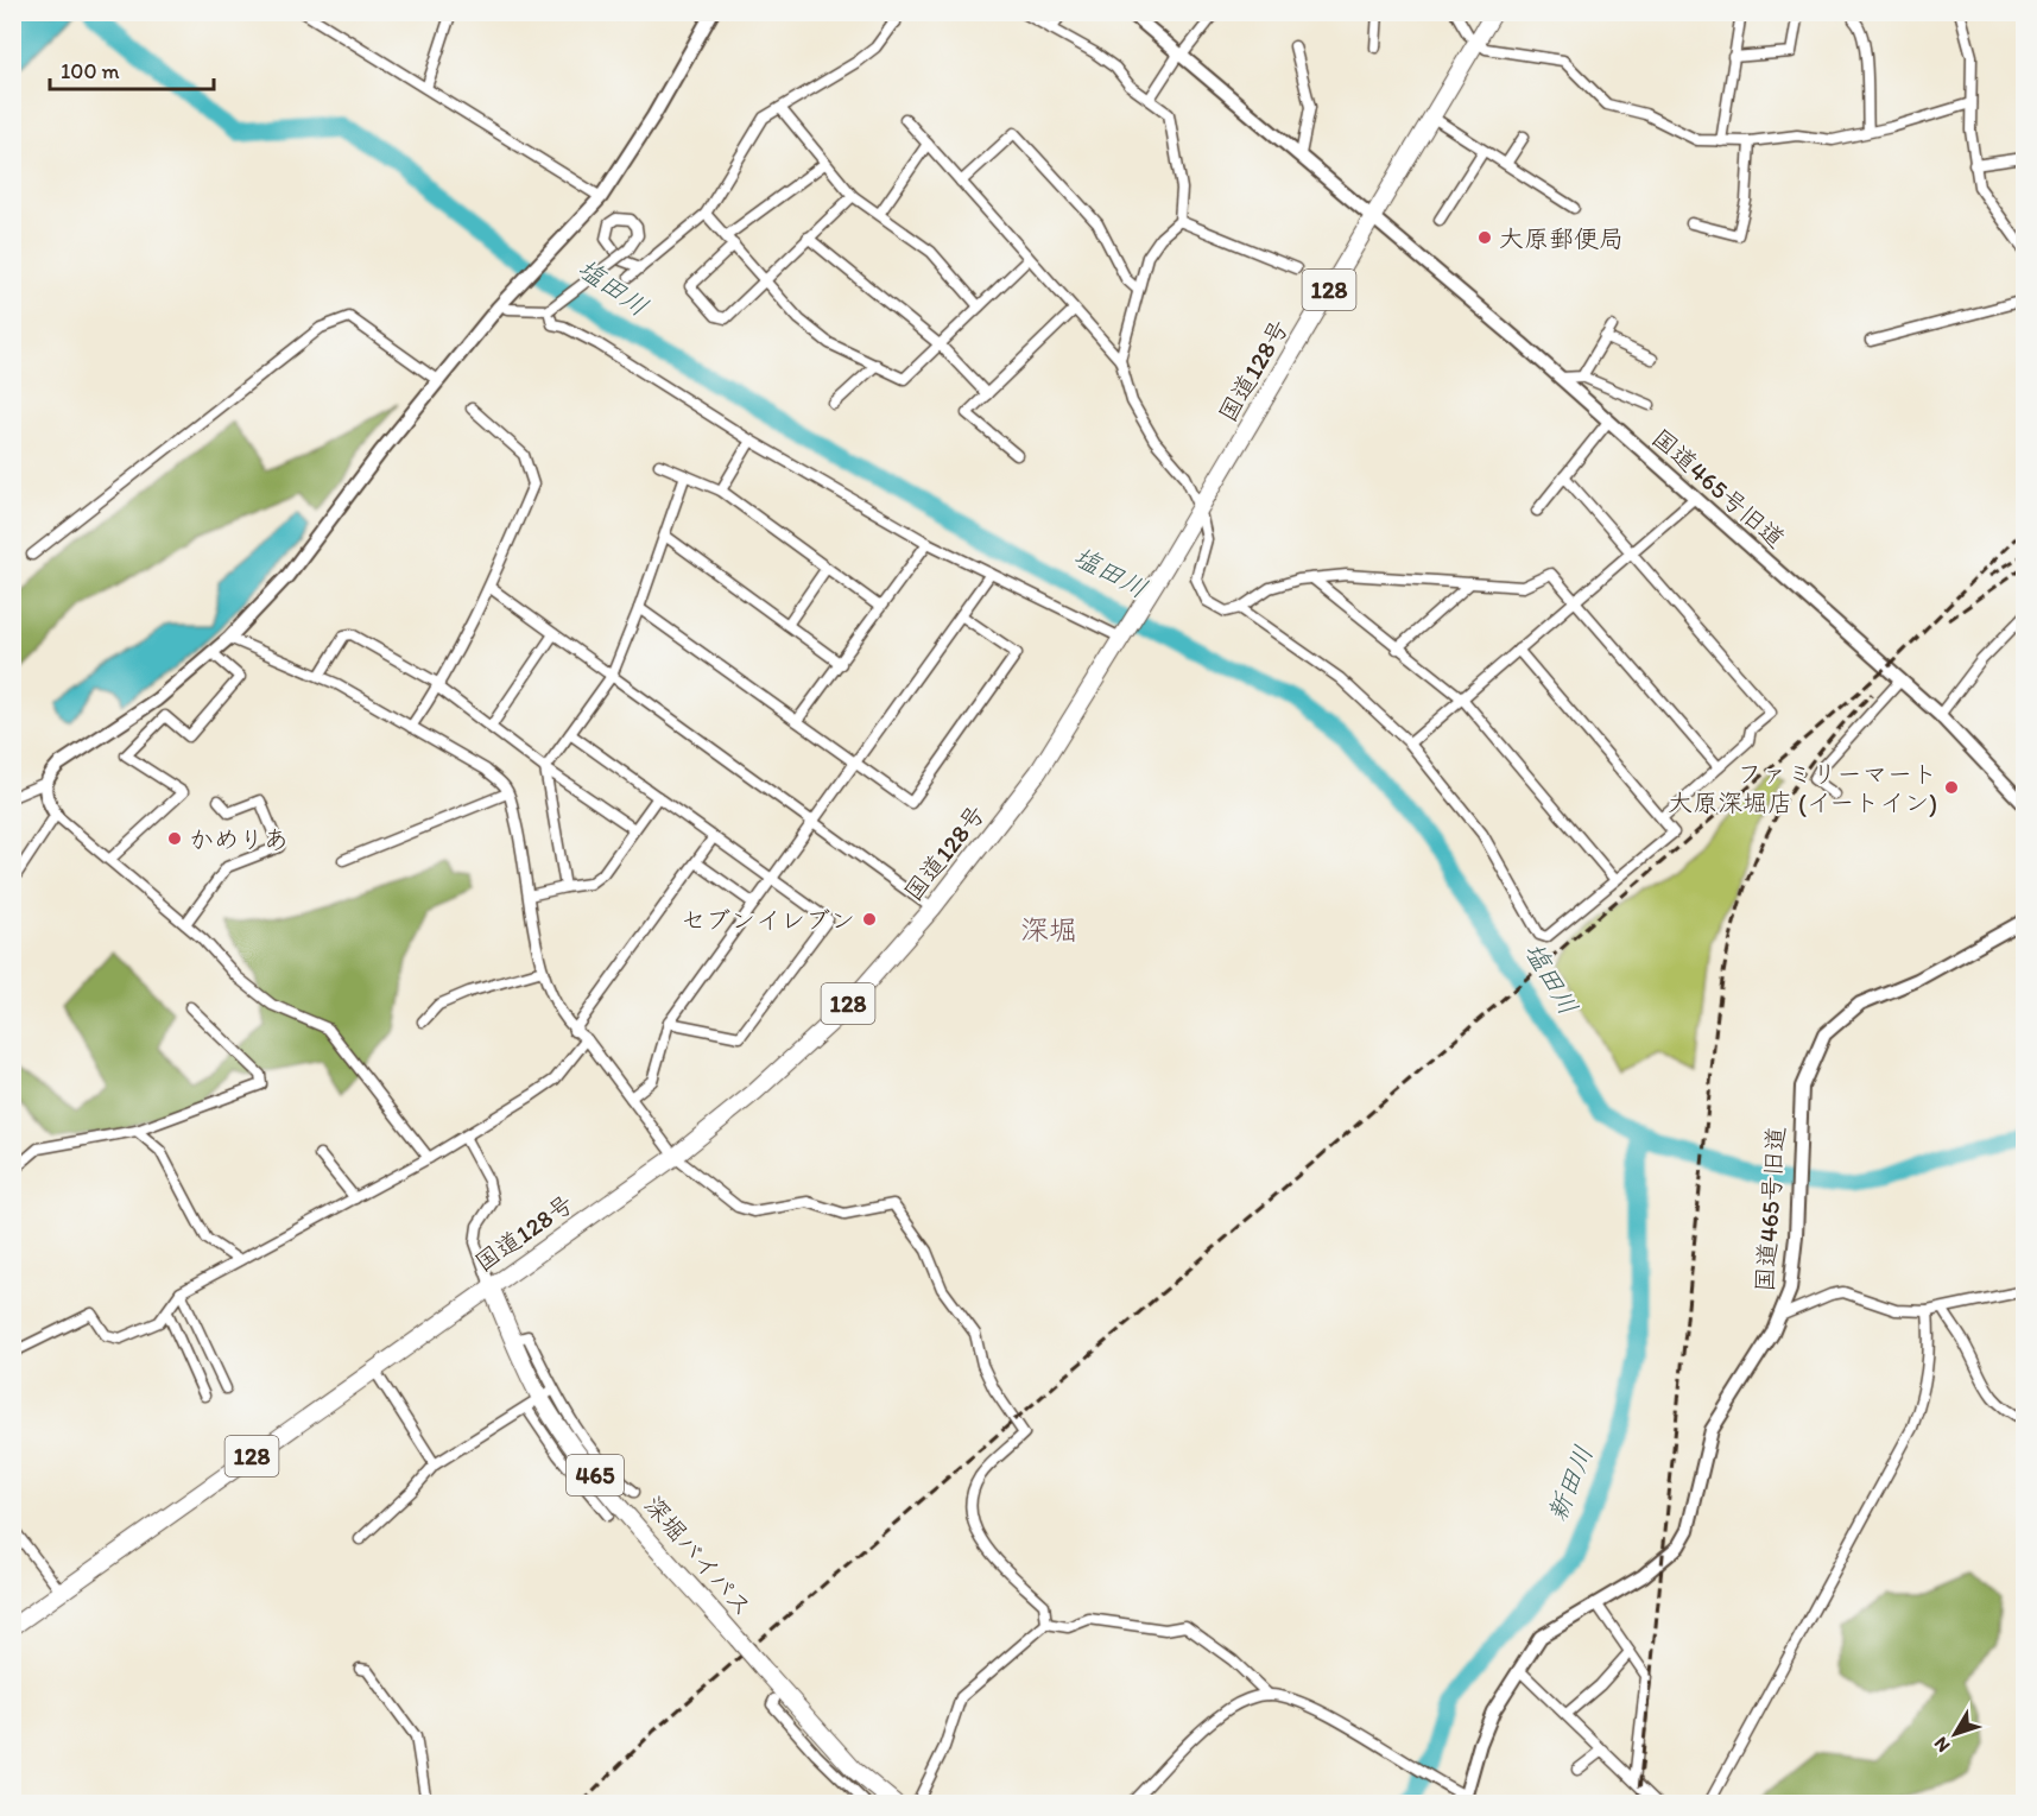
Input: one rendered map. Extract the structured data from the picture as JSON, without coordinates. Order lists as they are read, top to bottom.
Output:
{
  "streets": {
    "highway": [
      "128",
      "国道128号",
      "465",
      "深堀バイパス"
    ],
    "street": ["国道465号旧道"]
  },
  "crossings": [
    ["国道128号", "国道465号旧道"],
    ["国道128号", "深堀バイパス"]
  ],
  "districts": ["深堀"],
  "water": ["塩田川", "新田川"],
  "places": [
    "大原郵便局",
    "ファミリーマート 大原深堀店 (イートイン)",
    "かめりあ",
    "セブンイレブン"
  ],
  "scale_bar": "100 m",
  "north": "bottom left"
}
